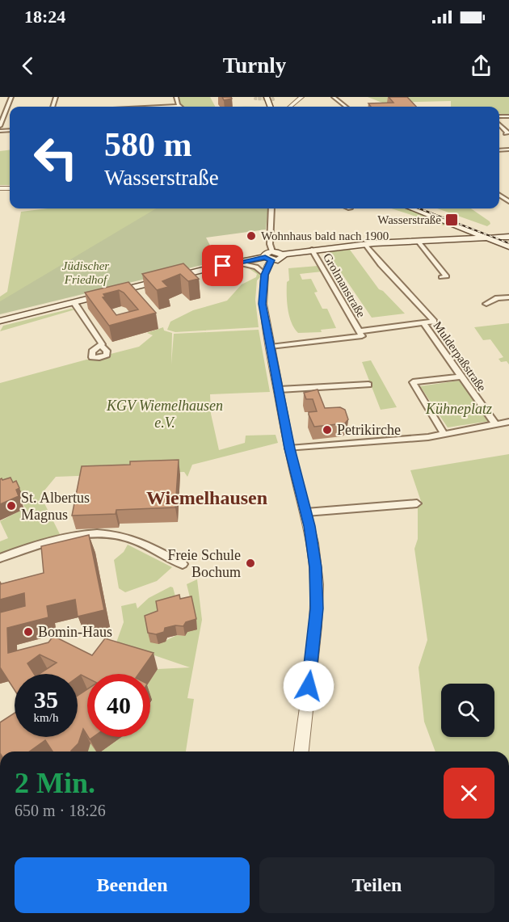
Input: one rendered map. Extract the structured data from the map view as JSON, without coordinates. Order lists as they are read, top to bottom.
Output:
{
  "streets": {
    "street": ["Grolmanstraße", "Mulderpaßstraße"]
  },
  "districts": ["Wiemelhausen"],
  "parks": ["Jüdischer Friedhof", "KGV Wiemelhausen e.V.", "Kühneplatz"],
  "places": {
    "transit": ["Wasserstraße"],
    "other": [
      "Wohnhaus bald nach 1900",
      "Petrikirche",
      "St. Albertus Magnus",
      "Freie Schule Bochum",
      "Bomin-Haus"
    ]
  },
  "page": {
    "status": "18:24",
    "header": "Turnly",
    "turn": ["580 m", "Wasserstraße"],
    "speed": "35 km/h",
    "limit": "40",
    "heading": ["2 Min.", "650 m · 18:26"],
    "buttons": ["Beenden", "Teilen"]
  }
}
